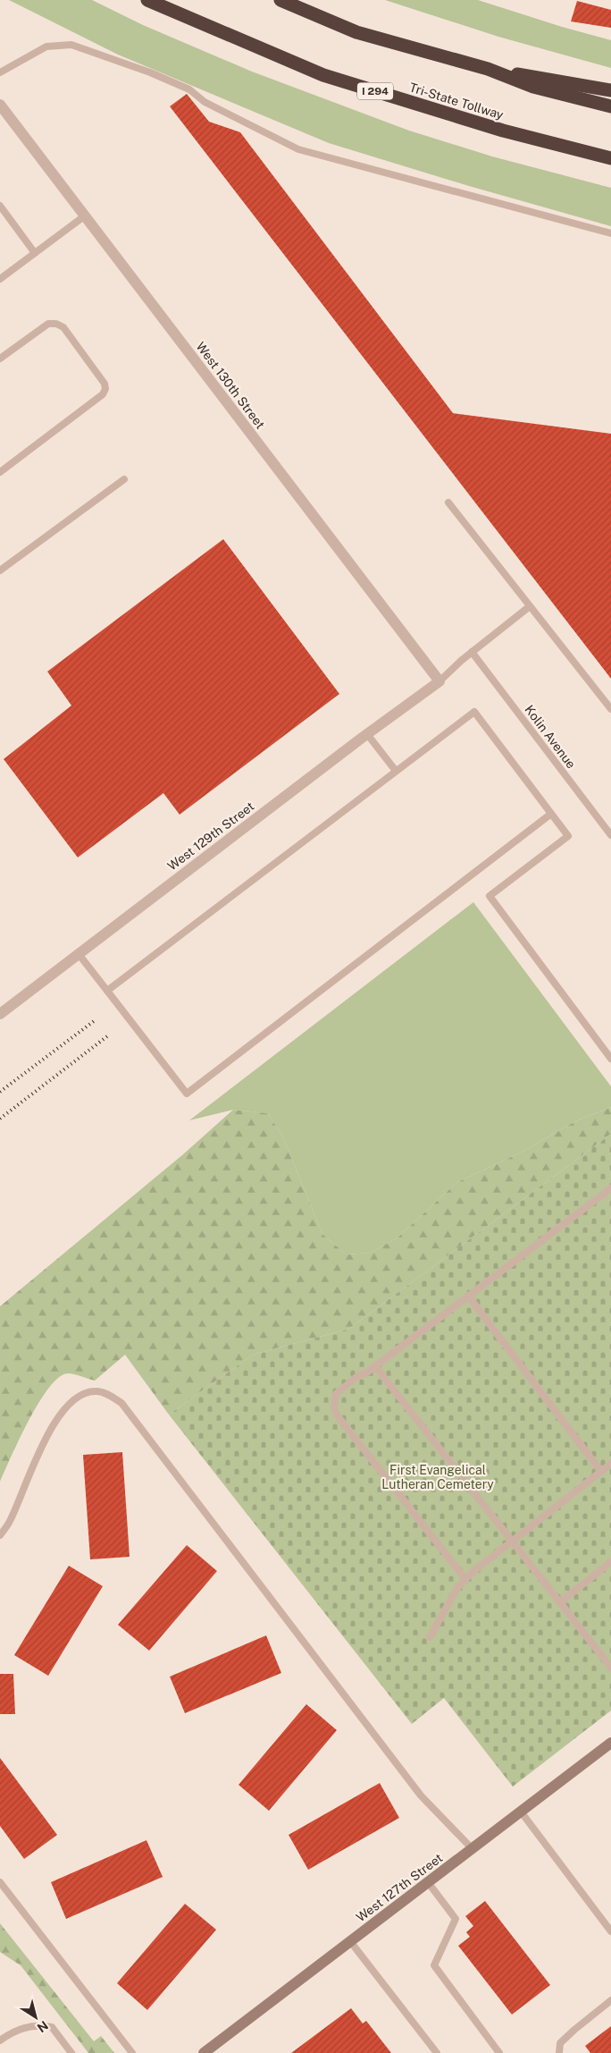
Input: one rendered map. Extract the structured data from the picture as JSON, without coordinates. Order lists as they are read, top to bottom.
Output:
{
  "streets": {
    "highway": ["I 294", "Tri-State Tollway"],
    "main road": ["West 127th Street"],
    "street": ["West 130th Street", "West 129th Street"],
    "lane": ["Kolin Avenue"]
  },
  "crossings": [
    ["West 130th Street", "West 129th Street"]
  ],
  "parks": ["First Evangelical Lutheran Cemetery"],
  "north": "bottom right"
}
